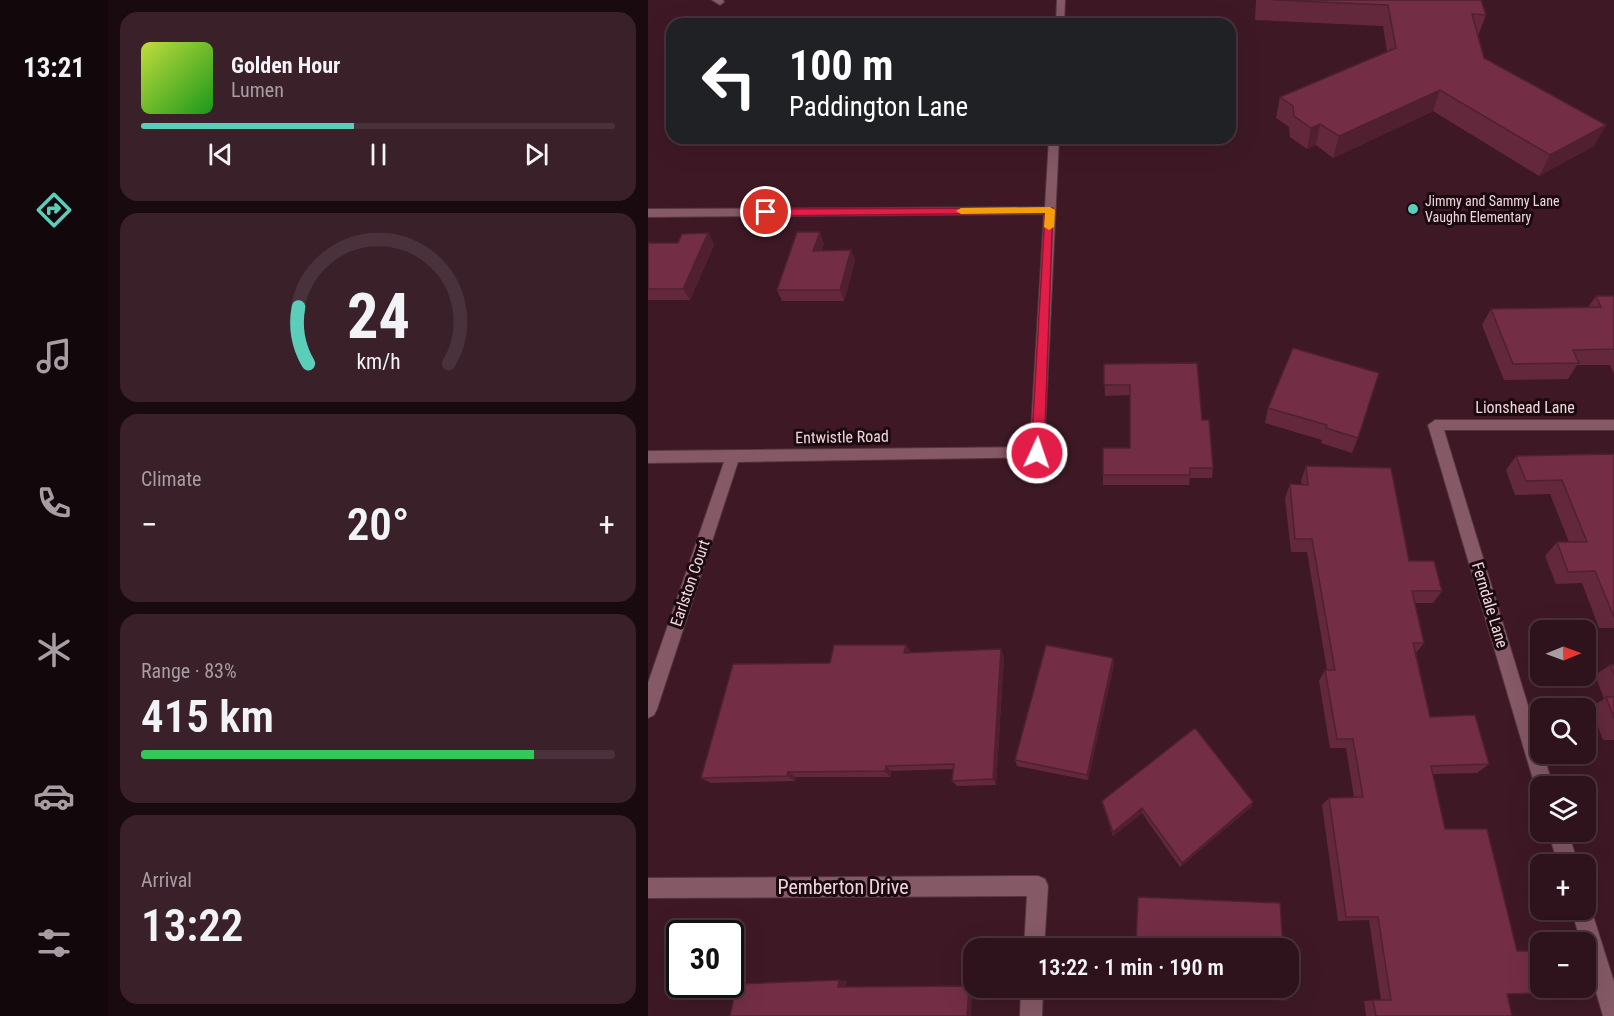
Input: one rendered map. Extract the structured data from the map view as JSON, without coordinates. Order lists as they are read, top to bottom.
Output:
{
  "streets": {
    "street": [
      "Lionshead Lane",
      "Entwistle Road",
      "Earlston Court",
      "Ferndale Lane",
      "Pemberton Drive"
    ]
  },
  "crossings": [
    ["Lionshead Lane", "Ferndale Lane"],
    ["Entwistle Road", "Earlston Court"]
  ],
  "places": ["Jimmy and Sammy Lane Vaughn Elementary"],
  "north": "right",
  "page": {
    "tabs": "13:21",
    "turn": ["100 m", "Paddington Lane"],
    "song": ["Golden Hour", "Lumen"],
    "tile": [
      "Climate",
      ["Range · 83%", "415 km"],
      ["Arrival", "13:22"]
    ],
    "heat": ["−", "20°", "+"],
    "map_buttons": ["+", "−"],
    "limit": "30",
    "trip": "13:22 · 1 min · 190 m",
    "gauge": ["24", "km/h"]
  }
}
